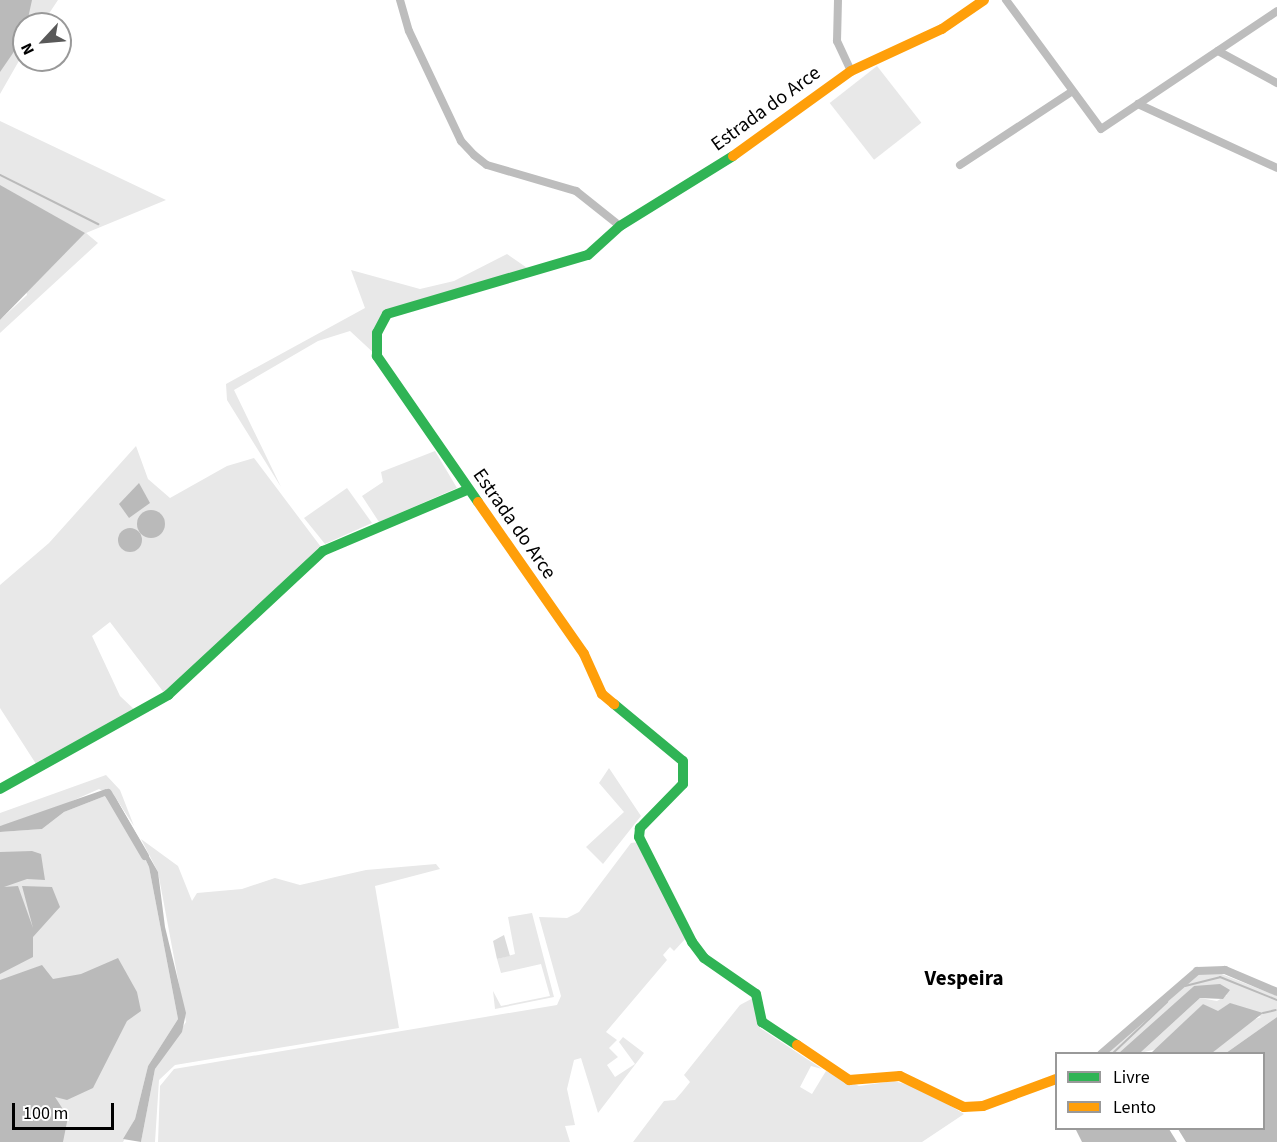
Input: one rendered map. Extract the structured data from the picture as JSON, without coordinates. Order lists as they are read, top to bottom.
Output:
{
  "streets": {
    "street": ["Estrada do Arce"]
  },
  "districts": ["Vespeira"],
  "legend": ["Livre", "Lento"],
  "scale_bar": "100 m",
  "north": "bottom left"
}
